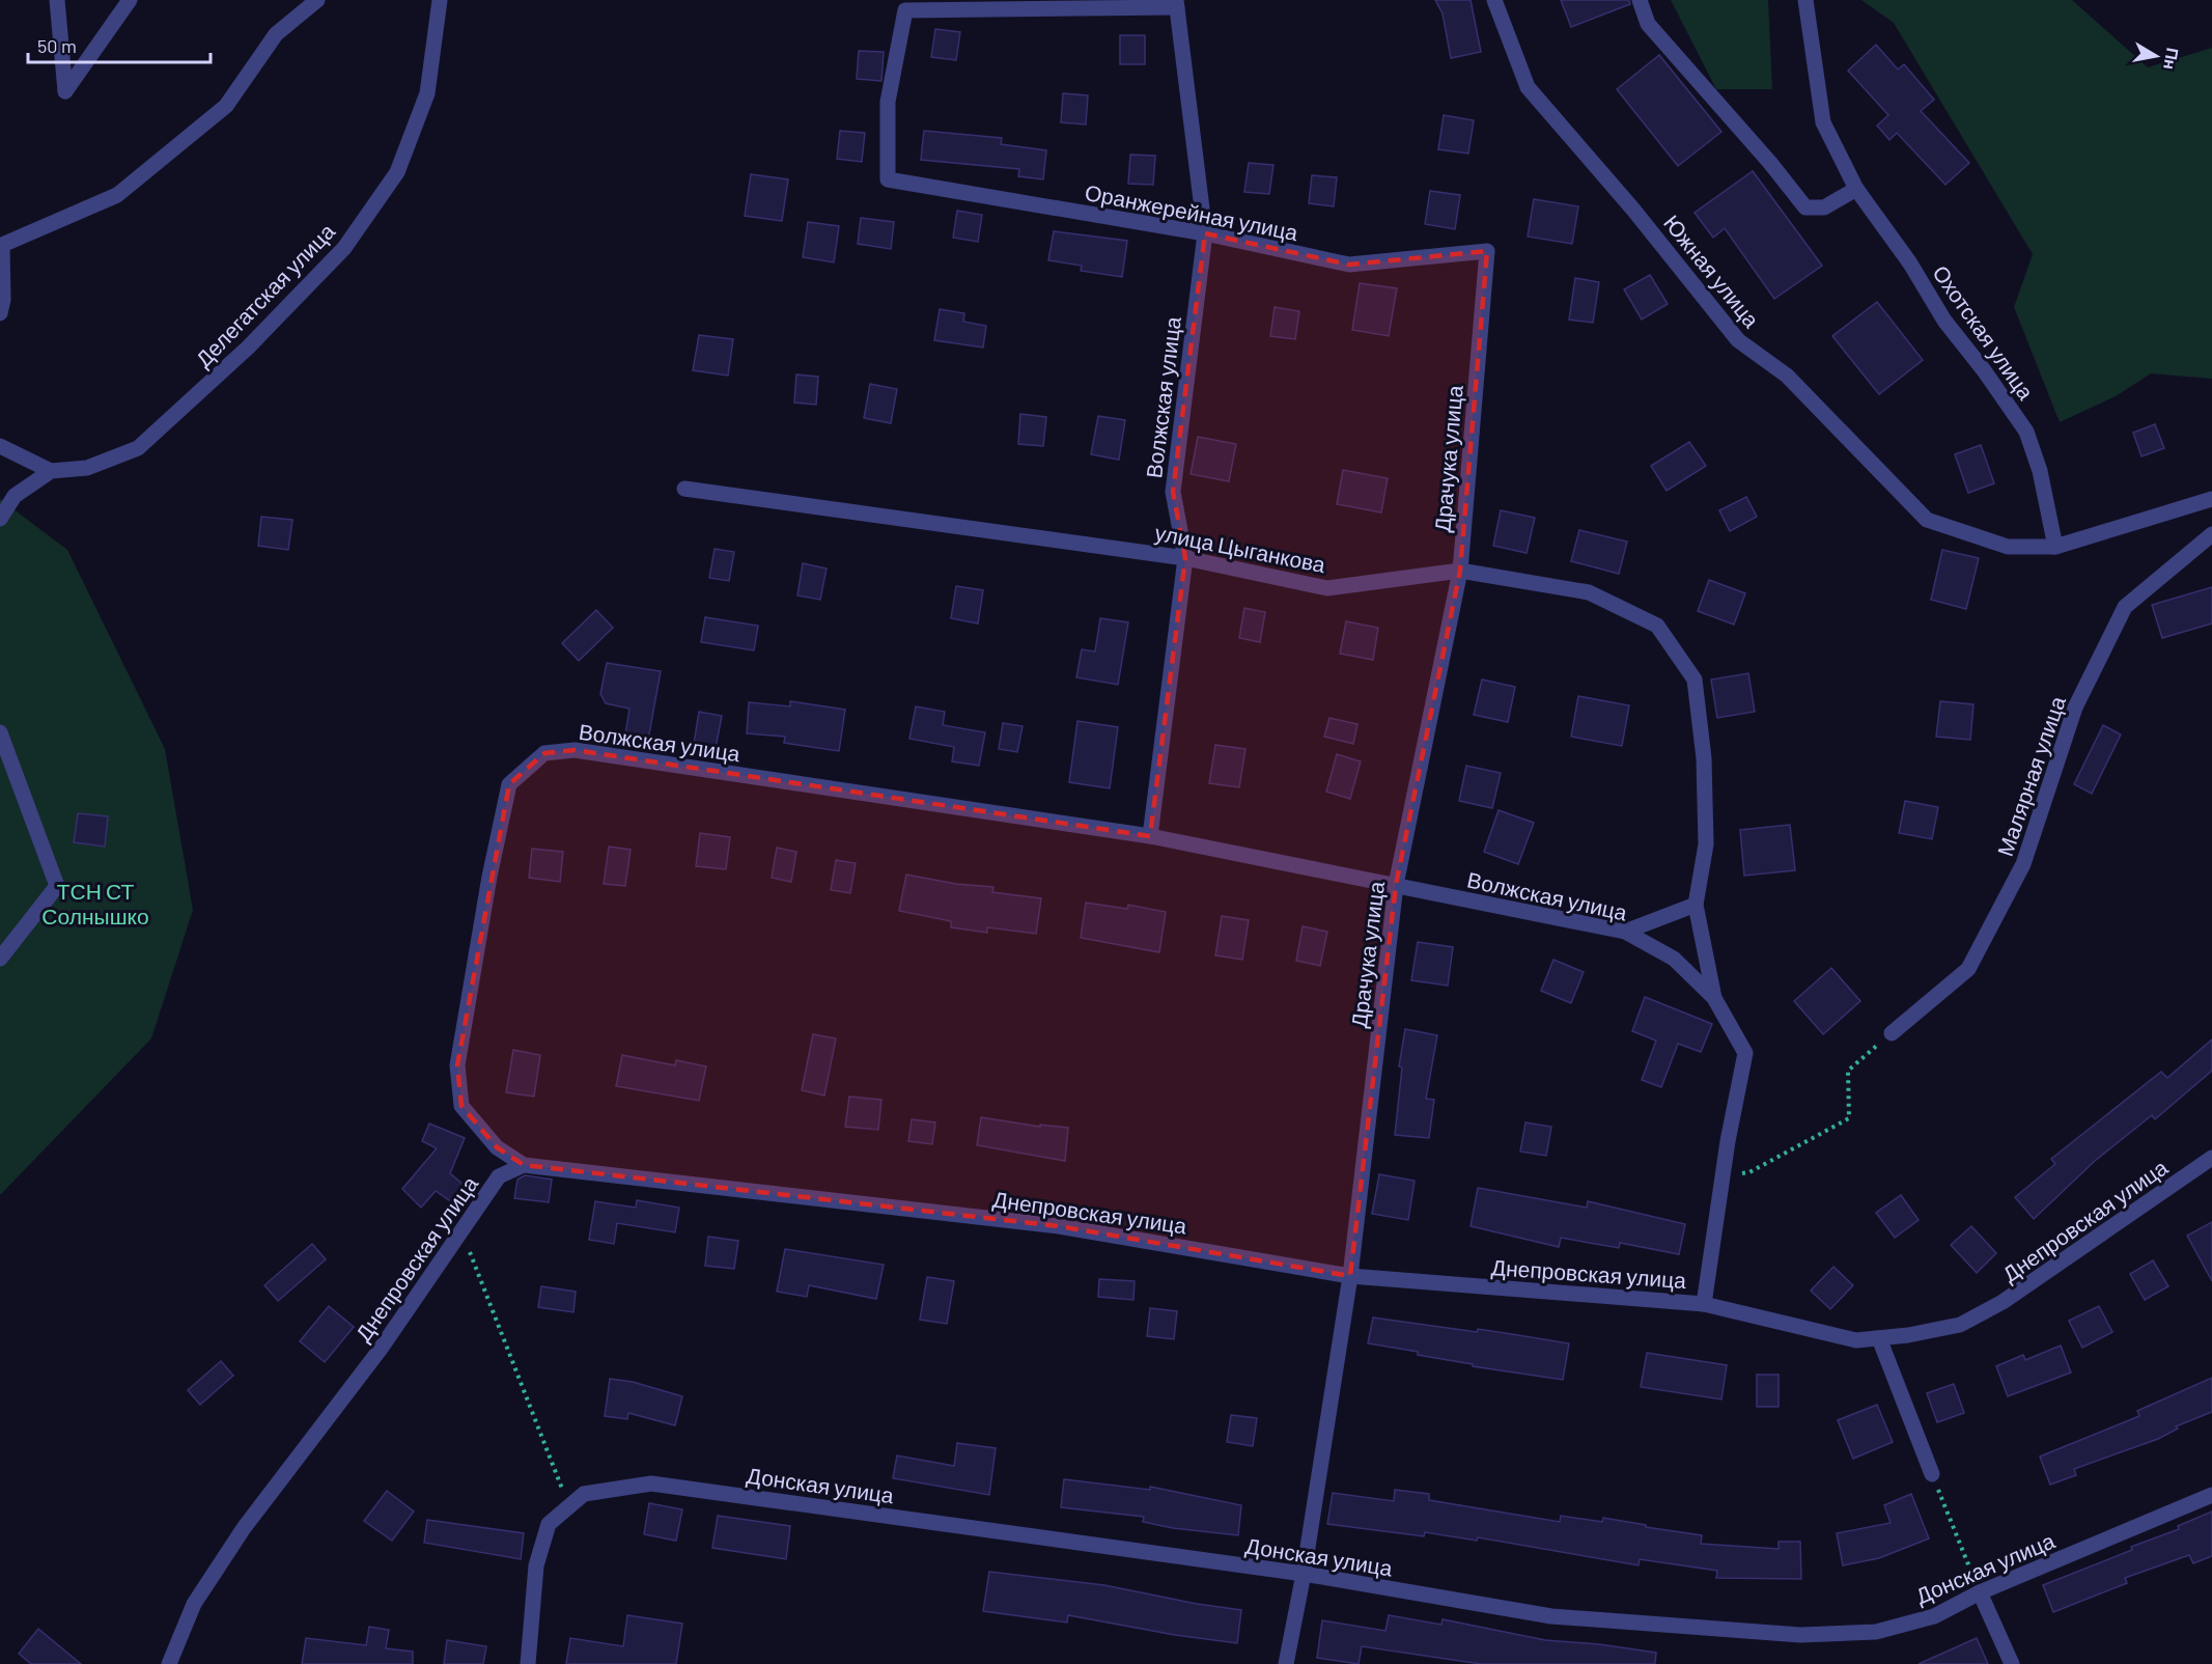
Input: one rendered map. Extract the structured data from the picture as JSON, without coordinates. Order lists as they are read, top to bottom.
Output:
{
  "streets": {
    "street": [
      "Оранжерейная улица",
      "Южная улица",
      "Делегатская улица",
      "Охотская улица",
      "Волжская улица",
      "Драчука улица",
      "улица Цыганкова",
      "Малярная улица",
      "Днепровская улица",
      "Донская улица"
    ]
  },
  "crossings": [
    ["Оранжерейная улица", "Волжская улица"],
    ["Оранжерейная улица", "Драчука улица"],
    ["Южная улица", "Охотская улица"],
    ["Волжская улица", "Драчука улица"],
    ["Волжская улица", "улица Цыганкова"],
    ["Волжская улица", "Днепровская улица"],
    ["Драчука улица", "улица Цыганкова"],
    ["Драчука улица", "Днепровская улица"],
    ["Драчука улица", "Донская улица"]
  ],
  "parks": ["ТСН СТ Солнышко"],
  "scale_bar": "50 m",
  "north": "right"
}
